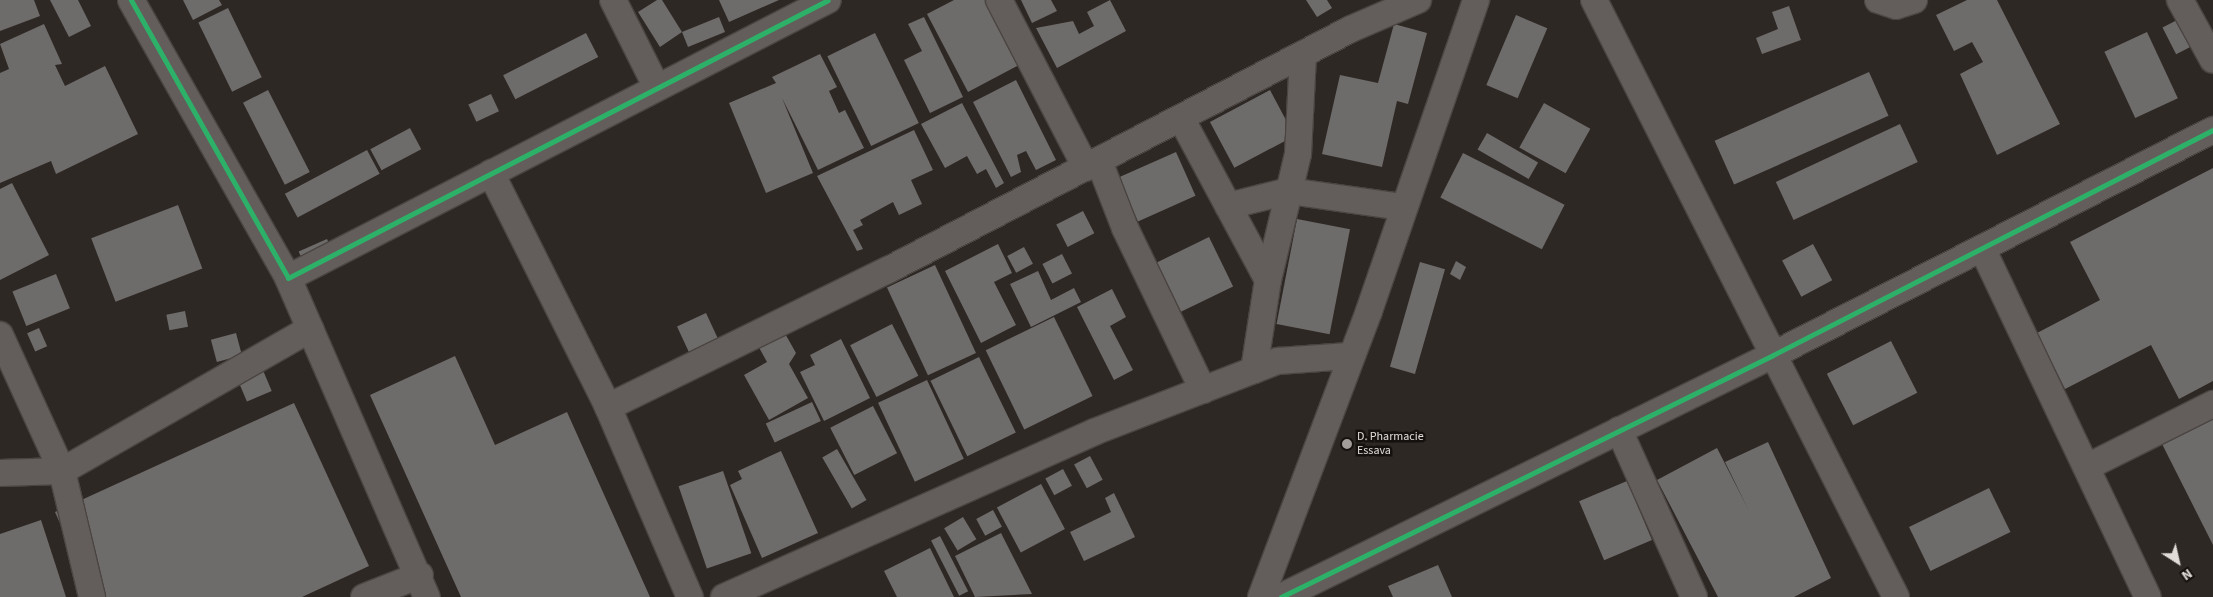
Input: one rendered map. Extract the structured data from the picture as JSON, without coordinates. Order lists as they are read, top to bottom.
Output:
{
  "places": ["D. Pharmacie Essava"],
  "north": "bottom right"
}
